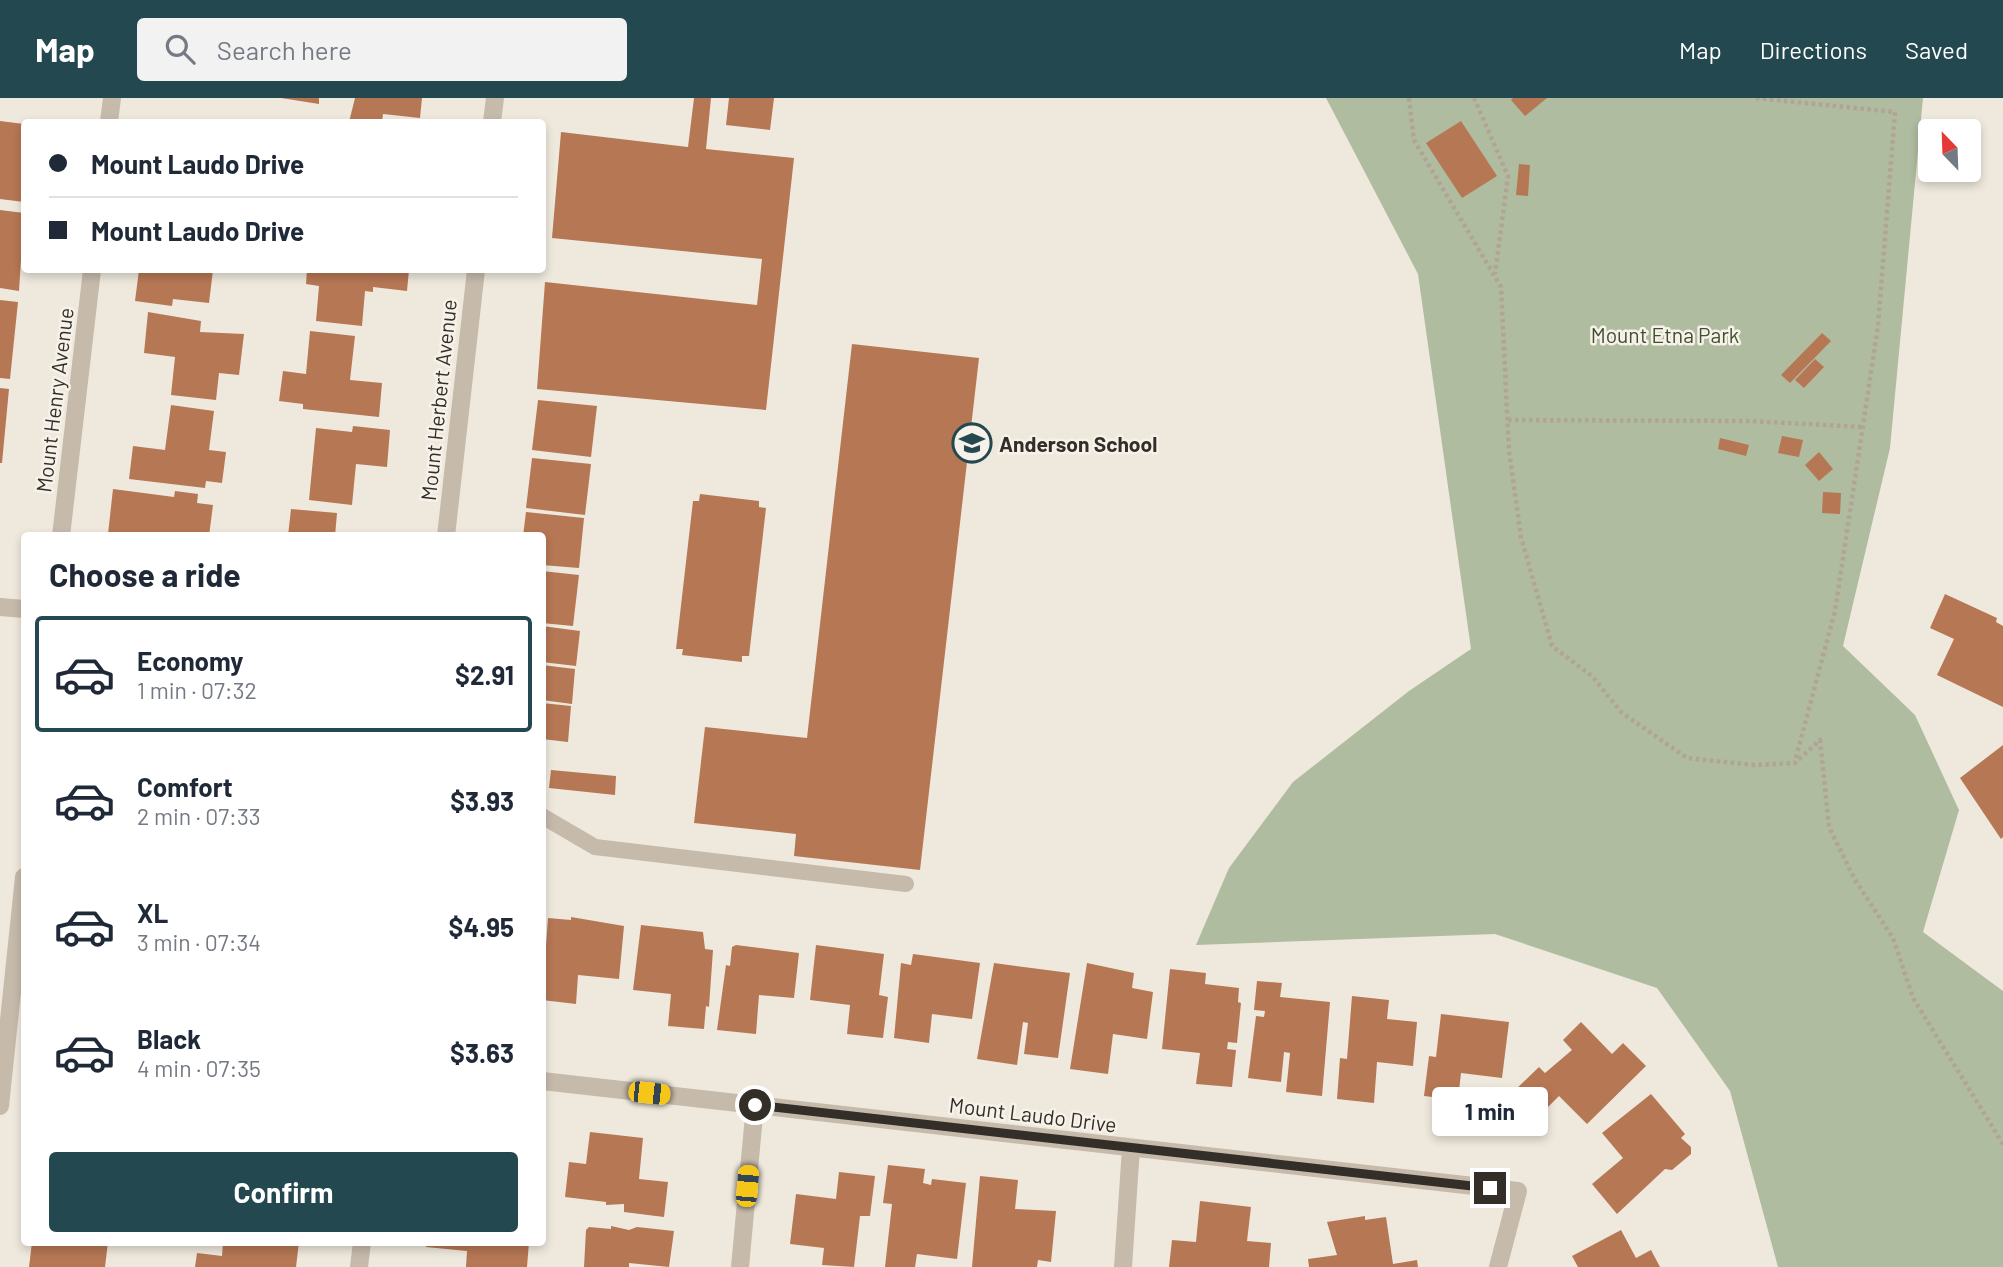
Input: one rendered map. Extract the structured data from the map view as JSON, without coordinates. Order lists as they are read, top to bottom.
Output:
{
  "streets": {
    "street": ["Mount Henry Avenue", "Mount Herbert Avenue", "Mount Laudo Drive"]
  },
  "parks": ["Mount Etna Park"],
  "places": {
    "school or university": ["Anderson School"]
  },
  "north": "top left",
  "page": {
    "header": "Map",
    "search": "Search here",
    "nav": ["Map", "Directions", "Saved"],
    "banner": ["Mount Laudo Drive", "Mount Laudo Drive"],
    "heading": "Choose a ride",
    "list": [
      {
        "name": "Economy",
        "note": "1 min · 07:32",
        "value": "$2.91"
      },
      {
        "name": "Comfort",
        "note": "2 min · 07:33",
        "value": "$3.93"
      },
      {
        "name": "XL",
        "note": "3 min · 07:34",
        "value": "$4.95"
      },
      {
        "name": "Black",
        "note": "4 min · 07:35",
        "value": "$3.63"
      }
    ],
    "bubble": "1 min",
    "buttons": "Confirm"
  }
}
